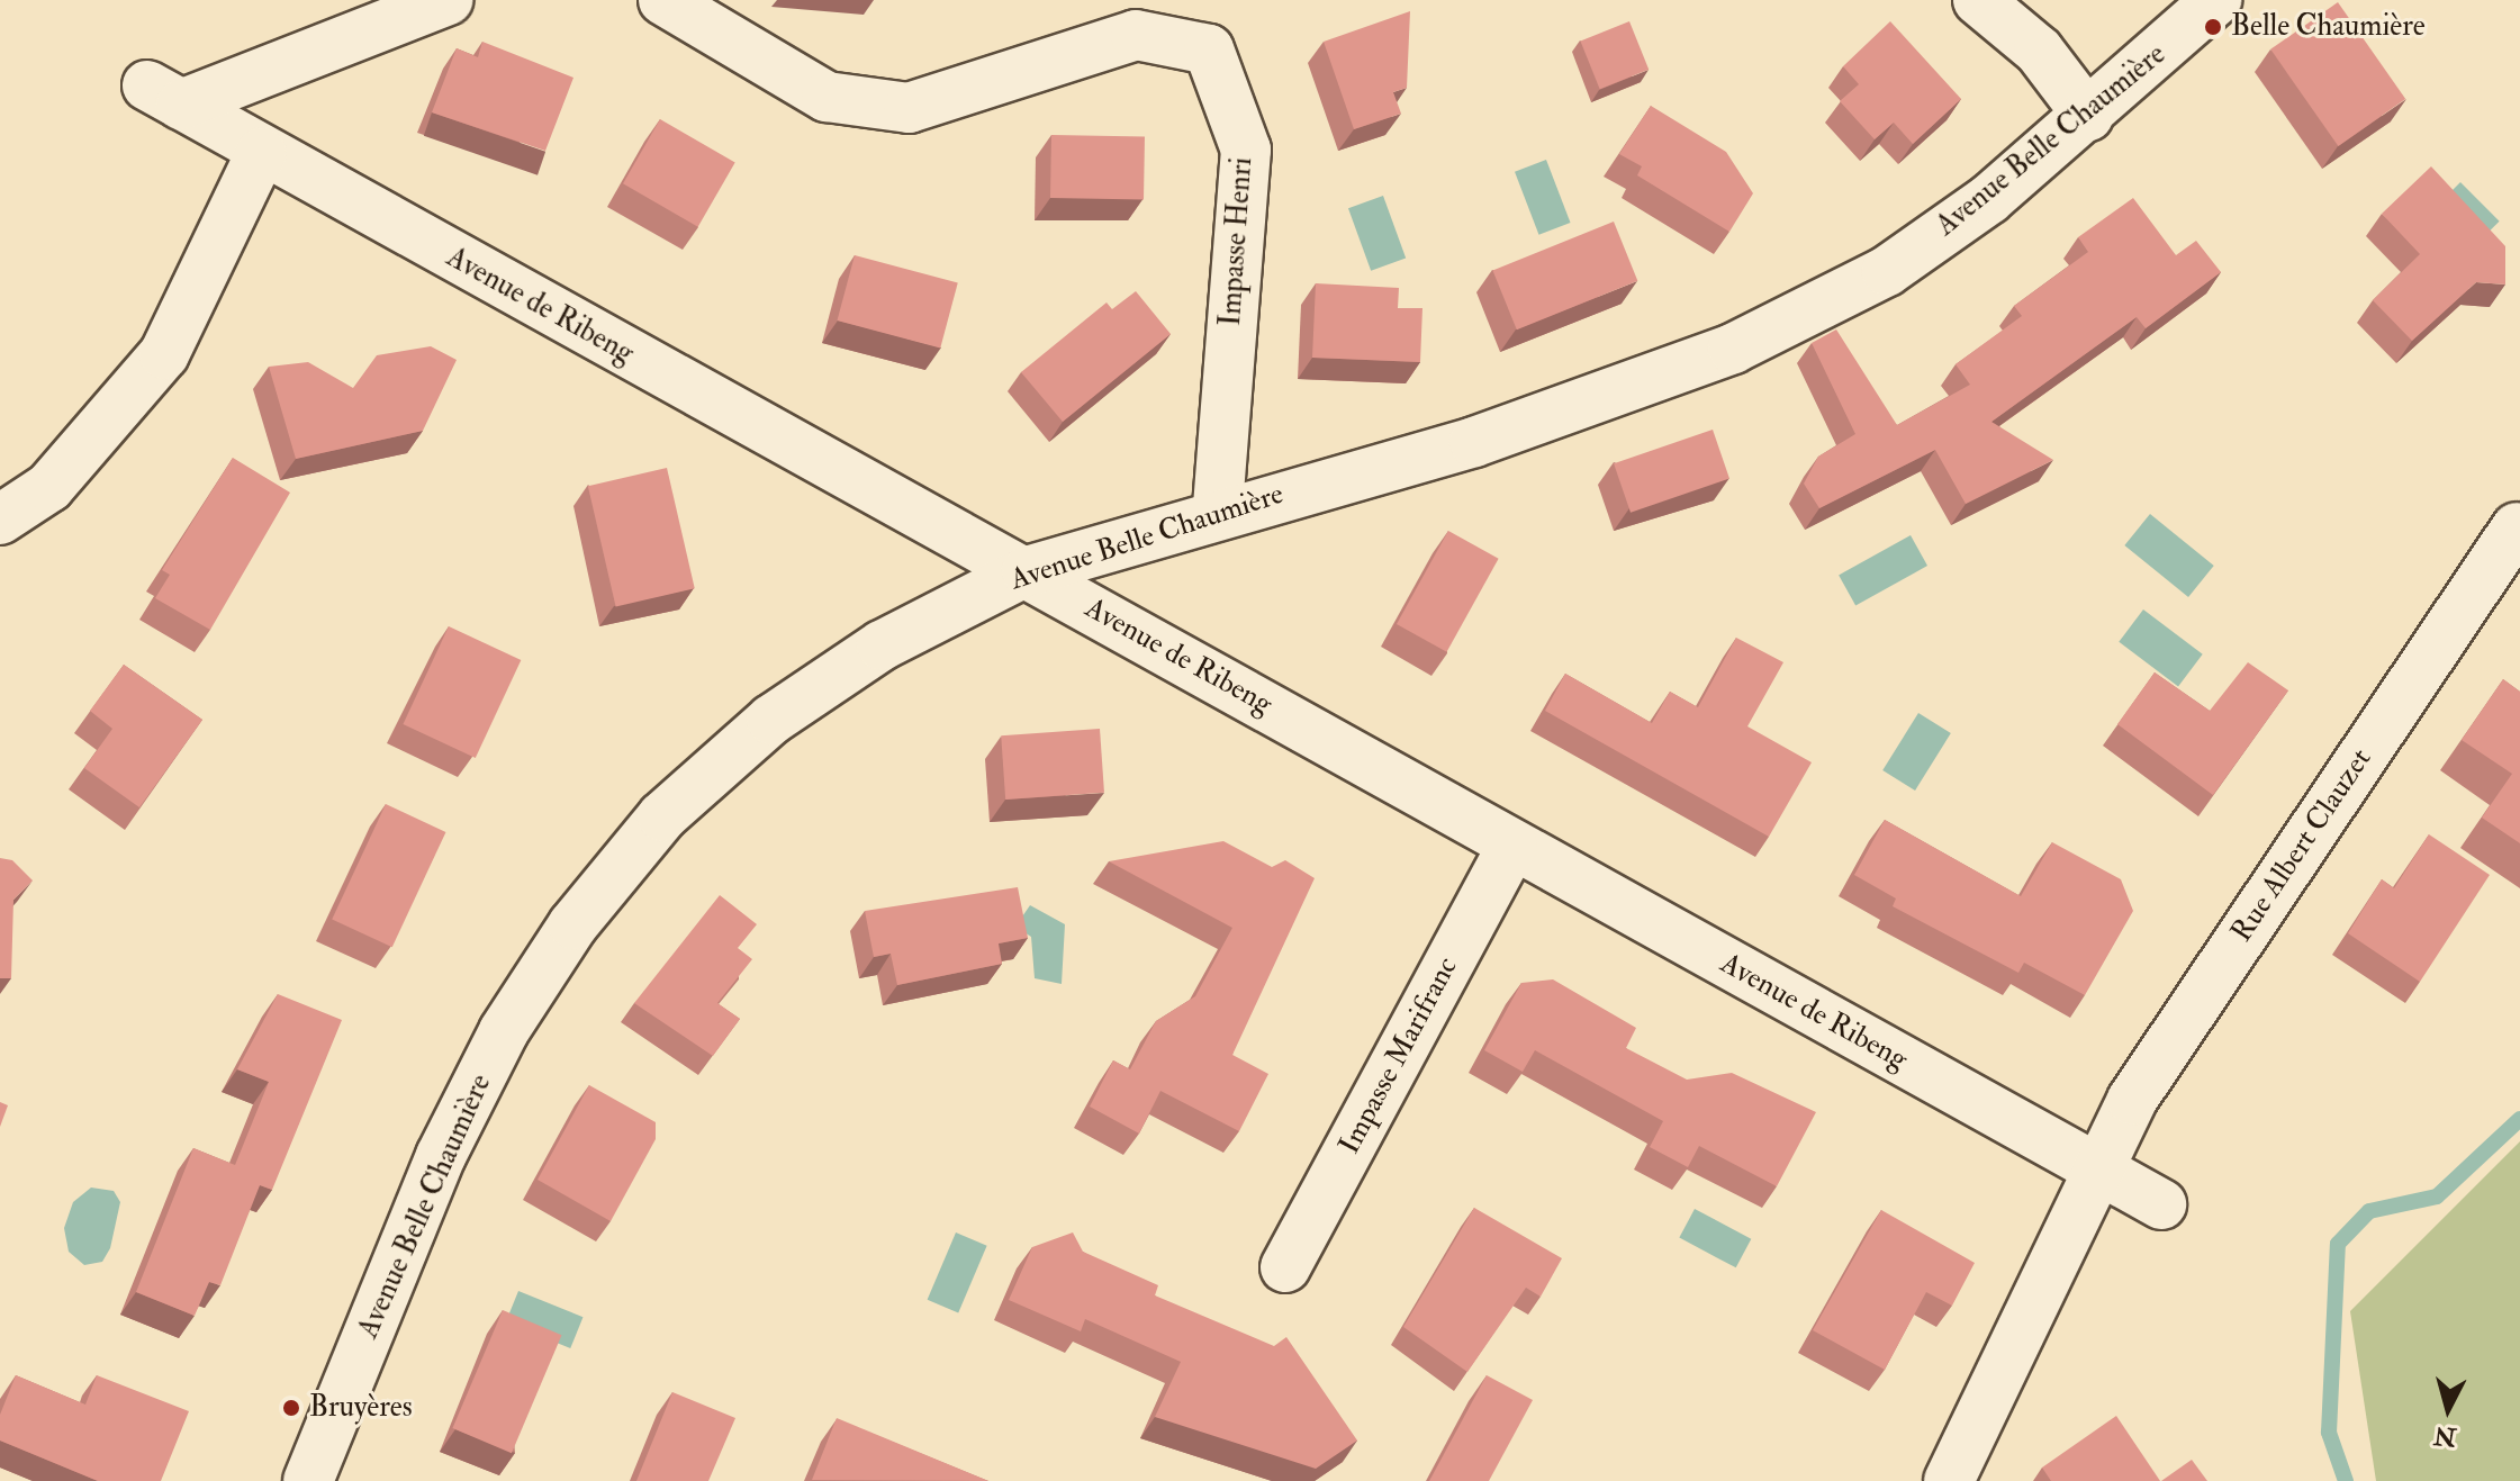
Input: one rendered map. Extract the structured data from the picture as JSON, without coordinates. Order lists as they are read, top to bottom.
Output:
{
  "streets": {
    "street": [
      "Avenue Belle Chaumière",
      "Impasse Henri",
      "Avenue de Ribeng",
      "Rue Albert Clauzet",
      "Impasse Marifranc"
    ]
  },
  "crossings": [
    ["Avenue Belle Chaumière", "Impasse Henri"],
    ["Avenue Belle Chaumière", "Avenue de Ribeng"],
    ["Avenue de Ribeng", "Rue Albert Clauzet"],
    ["Avenue de Ribeng", "Impasse Marifranc"]
  ],
  "places": ["Belle Chaumière", "Bruyères"],
  "north": "bottom"
}
